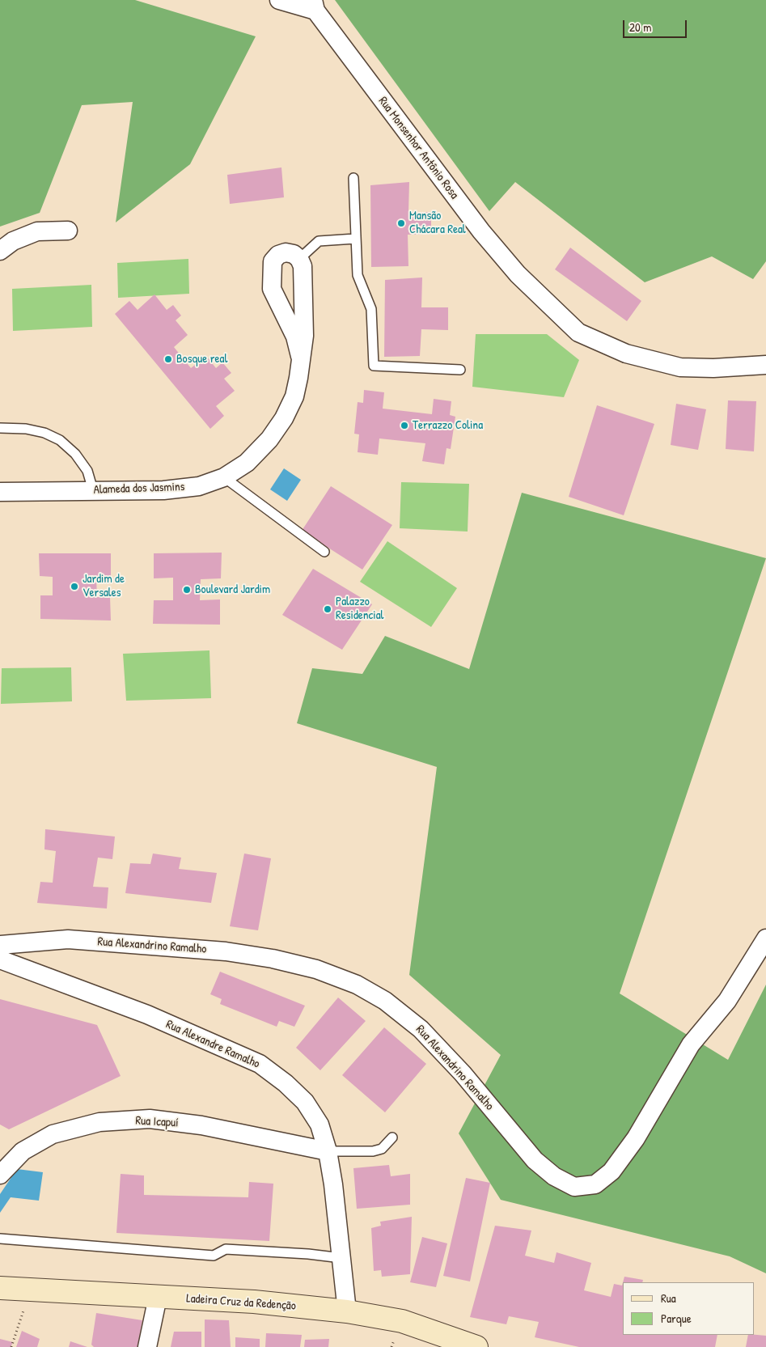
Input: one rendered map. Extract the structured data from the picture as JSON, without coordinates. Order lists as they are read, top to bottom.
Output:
{
  "streets": {
    "street": [
      "Rua Monsenhor Antônio Rosa",
      "Alameda dos Jasmins",
      "Rua Alexandrino Ramalho",
      "Rua Alexandre Ramalho",
      "Rua Icapuí",
      "Ladeira Cruz da Redenção"
    ]
  },
  "crossings": [
    ["Rua Alexandre Ramalho", "Rua Icapuí"],
    ["Rua Alexandre Ramalho", "Ladeira Cruz da Redenção"]
  ],
  "places": [
    "Mansão Chácara Real",
    "Bosque real",
    "Terrazzo Colina",
    "Jardim de Versales",
    "Boulevard Jardim",
    "Palazzo Residencial"
  ],
  "legend": ["Rua", "Parque"],
  "scale_bar": "20 m"
}
